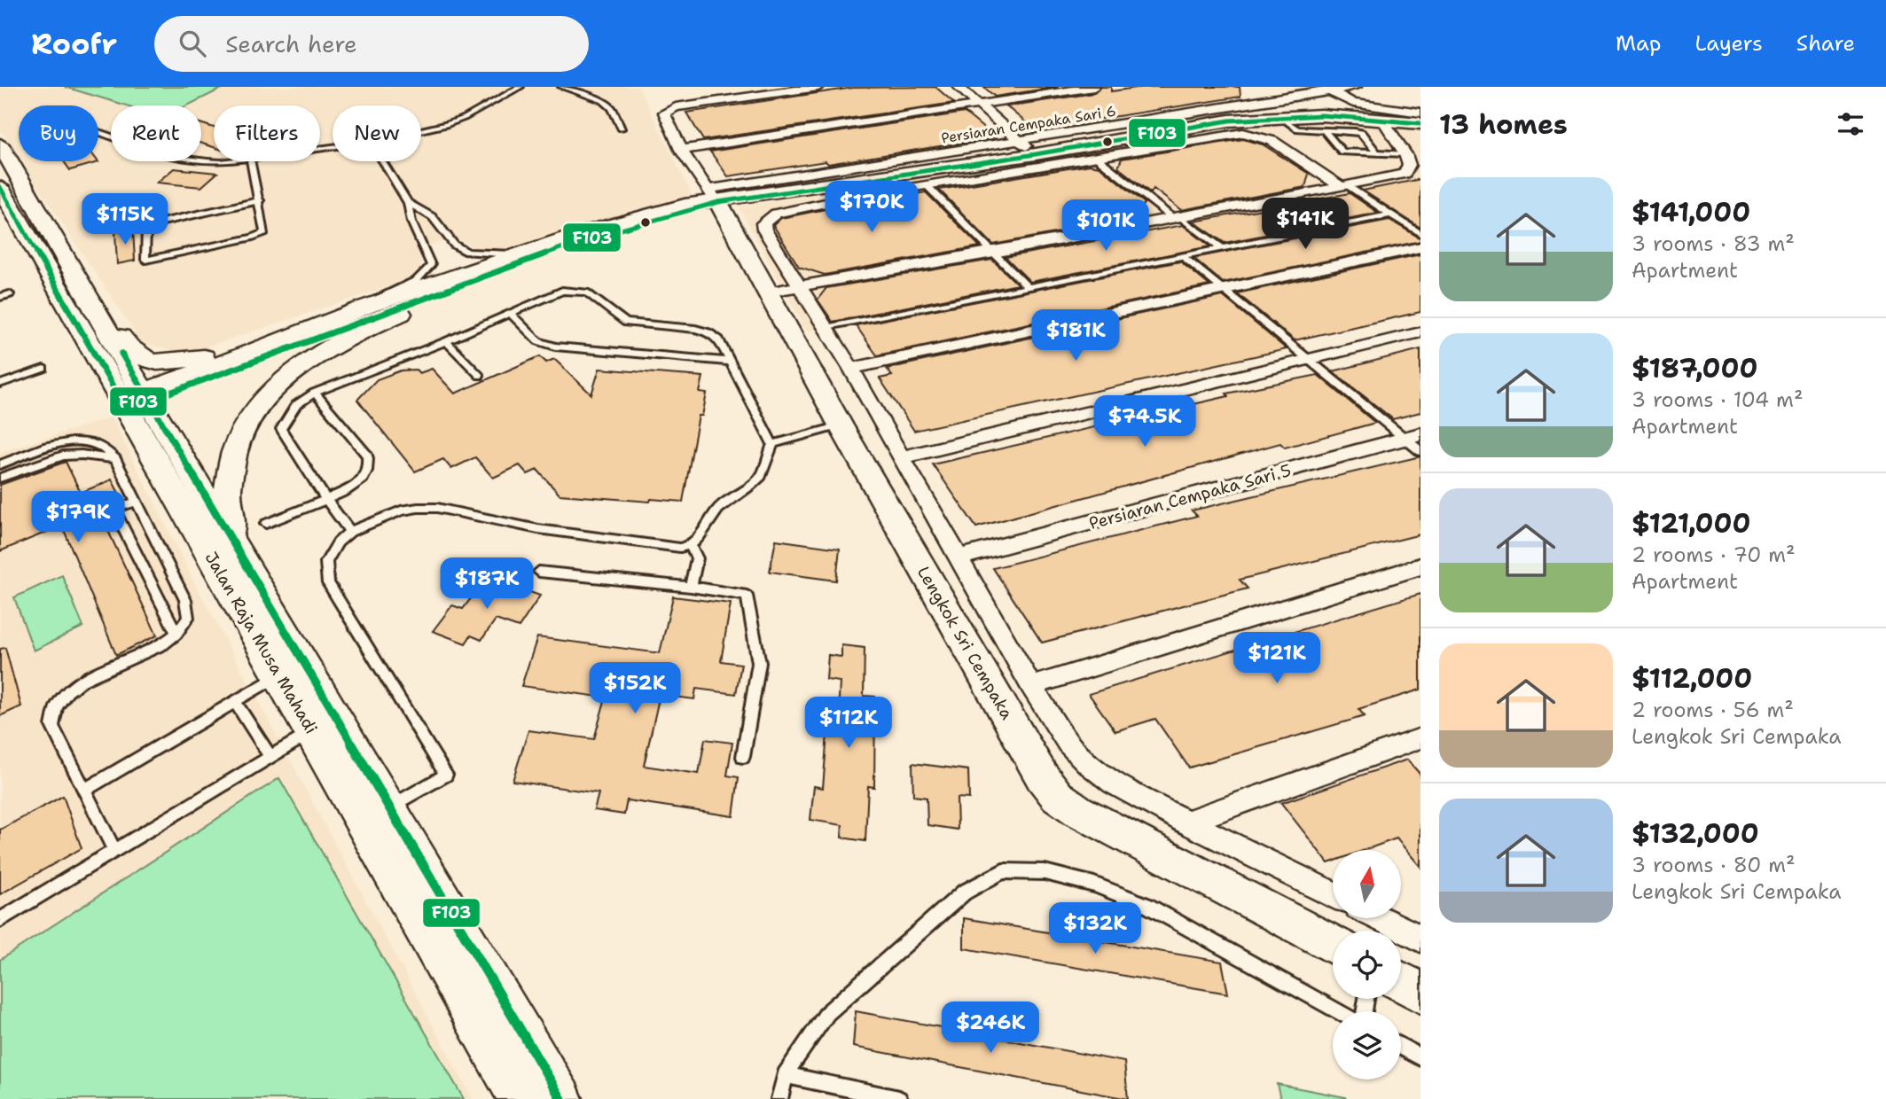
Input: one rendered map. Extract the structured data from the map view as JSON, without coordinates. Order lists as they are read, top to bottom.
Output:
{
  "streets": {
    "street": [
      "Persiaran Cempaka Sari 6",
      "Persiaran Cempaka Sari 5",
      "Jalan Raja Musa Mahadi",
      "Lengkok Sri Cempaka"
    ]
  },
  "crossings": [
    ["Persiaran Cempaka Sari 6", "Lengkok Sri Cempaka"]
  ],
  "lines": ["transit line F103"],
  "north": "top",
  "page": {
    "header": "Roofr",
    "search": "Search here",
    "nav": ["Map", "Layers", "Share"],
    "heading": "13 homes",
    "chip": [
      "Buy",
      "Rent",
      "Filters",
      "New"
    ],
    "list": [
      {
        "name": "$141,000",
        "note": "3 rooms · 83 m² · Apartment"
      },
      {
        "name": "$187,000",
        "note": "3 rooms · 104 m² · Apartment"
      },
      {
        "name": "$121,000",
        "note": "2 rooms · 70 m² · Apartment"
      },
      {
        "name": "$112,000",
        "note": "2 rooms · 56 m² · Lengkok Sri Cempaka"
      },
      {
        "name": "$132,000",
        "note": "3 rooms · 80 m² · Lengkok Sri Cempaka"
      }
    ],
    "price": [
      "$170K",
      "$115K",
      "$141K",
      "$101K",
      "$181K",
      "$74.5K",
      "$179K",
      "$187K",
      "$121K",
      "$152K",
      "$112K",
      "$132K",
      "$246K"
    ]
  }
}
